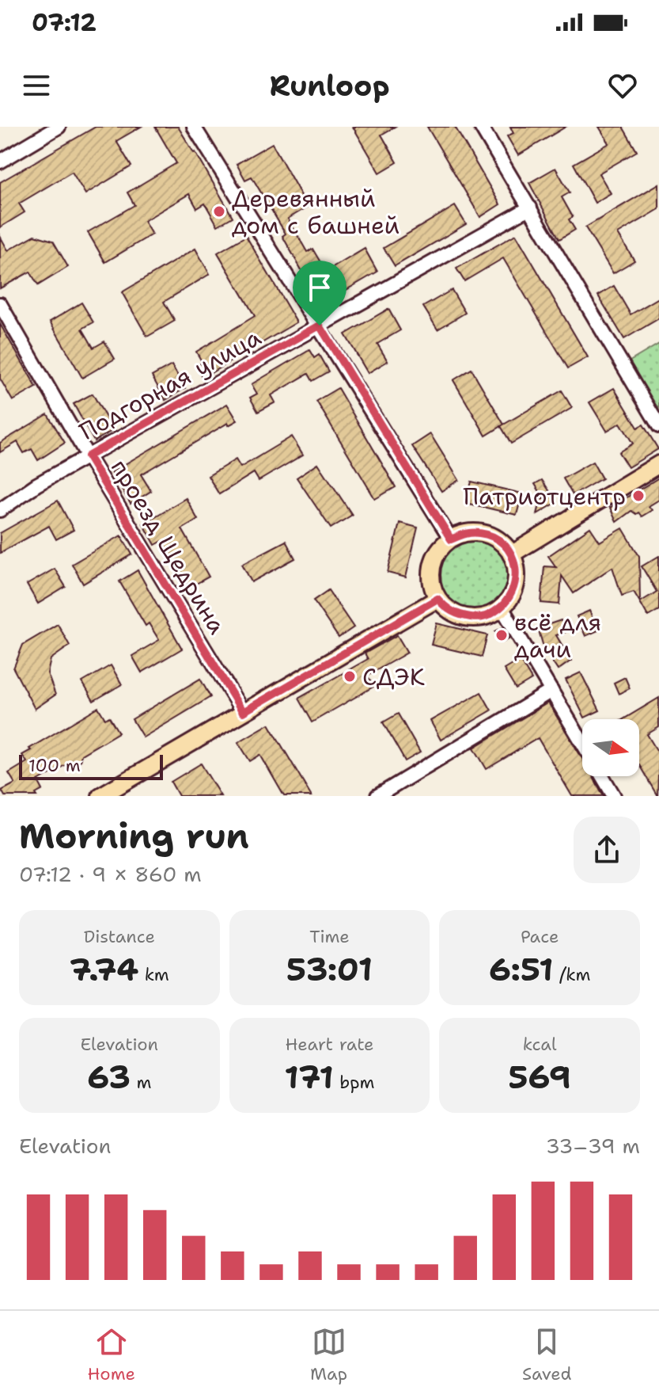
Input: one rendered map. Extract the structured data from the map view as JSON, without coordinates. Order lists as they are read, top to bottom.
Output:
{
  "streets": {
    "street": ["Подгорная улица", "проезд Щедрина"]
  },
  "crossings": [
    ["Подгорная улица", "проезд Щедрина"]
  ],
  "places": [
    "Деревянный дом с башней",
    "Патриотцентр",
    "всё для дачи",
    "СДЭК"
  ],
  "scale_bar": "100 m",
  "north": "right",
  "page": {
    "status": "07:12",
    "header": "Runloop",
    "scale": "100 m",
    "heading": ["Morning run", "07:12 · 9 × 860 m"],
    "stats": [
      ["Distance", "7.74 km"],
      ["Time", "53:01"],
      ["Pace", "6:51 /km"],
      ["Elevation", "63 m"],
      ["Heart rate", "171 bpm"],
      ["kcal", "569"]
    ],
    "chart": ["Elevation", "33–39 m"],
    "tabs": ["Home", "Map", "Saved"]
  }
}
